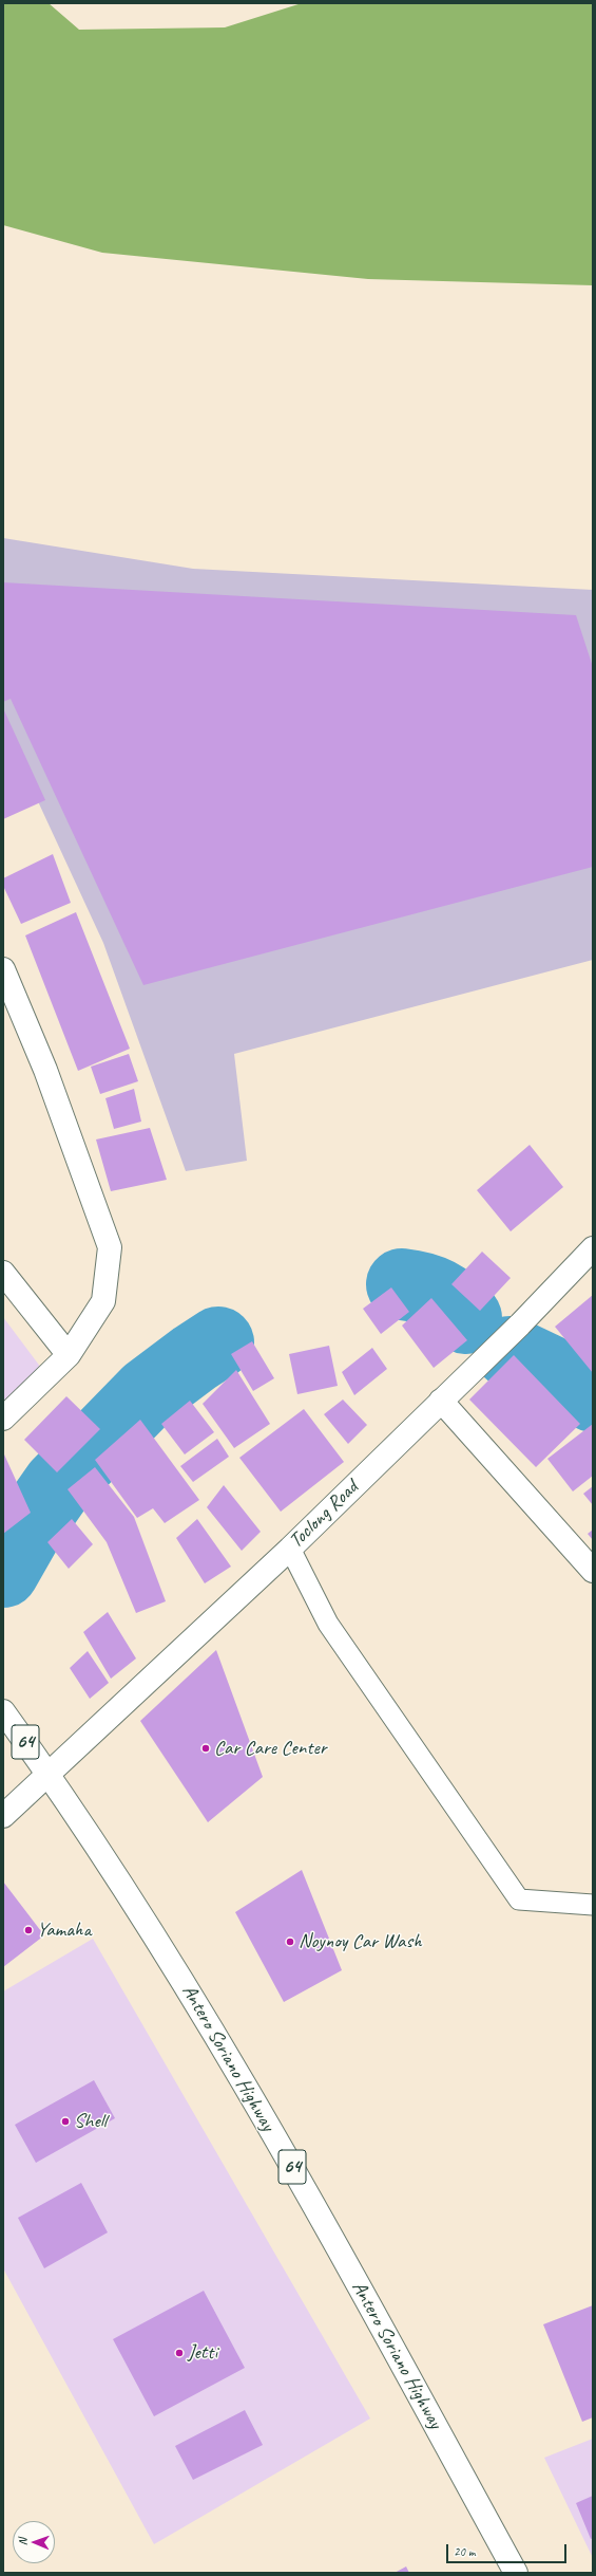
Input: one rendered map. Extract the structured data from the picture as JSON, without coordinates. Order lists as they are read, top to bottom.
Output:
{
  "streets": {
    "street": ["Toclong Road", "64", "Antero Soriano Highway"]
  },
  "crossings": [
    ["Toclong Road", "Antero Soriano Highway"]
  ],
  "places": [
    "Car Care Center",
    "Yamaha",
    "Noynoy Car Wash",
    "Shell",
    "Jetti"
  ],
  "scale_bar": "20 m",
  "north": "left"
}
